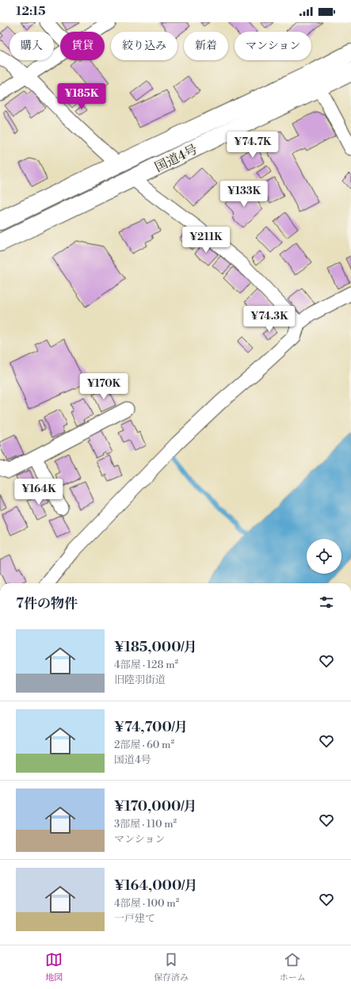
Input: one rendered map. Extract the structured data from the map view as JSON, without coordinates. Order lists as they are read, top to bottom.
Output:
{
  "streets": {
    "highway": ["国道4号"]
  },
  "page": {
    "status": "12:15",
    "chip": [
      "購入",
      "賃貸",
      "絞り込み",
      "新着",
      "マンション"
    ],
    "price": [
      "¥185K",
      "¥74.7K",
      "¥133K",
      "¥211K",
      "¥74.3K",
      "¥170K",
      "¥164K"
    ],
    "heading": "7件の物件",
    "list": [
      {
        "name": "¥185,000/月",
        "note": "4部屋 · 128 m² · 旧陸羽街道"
      },
      {
        "name": "¥74,700/月",
        "note": "2部屋 · 60 m² · 国道4号"
      },
      {
        "name": "¥170,000/月",
        "note": "3部屋 · 110 m² · マンション"
      },
      {
        "name": "¥164,000/月",
        "note": "4部屋 · 100 m² · 一戸建て"
      }
    ],
    "tabs": ["地図", "保存済み", "ホーム"]
  }
}
